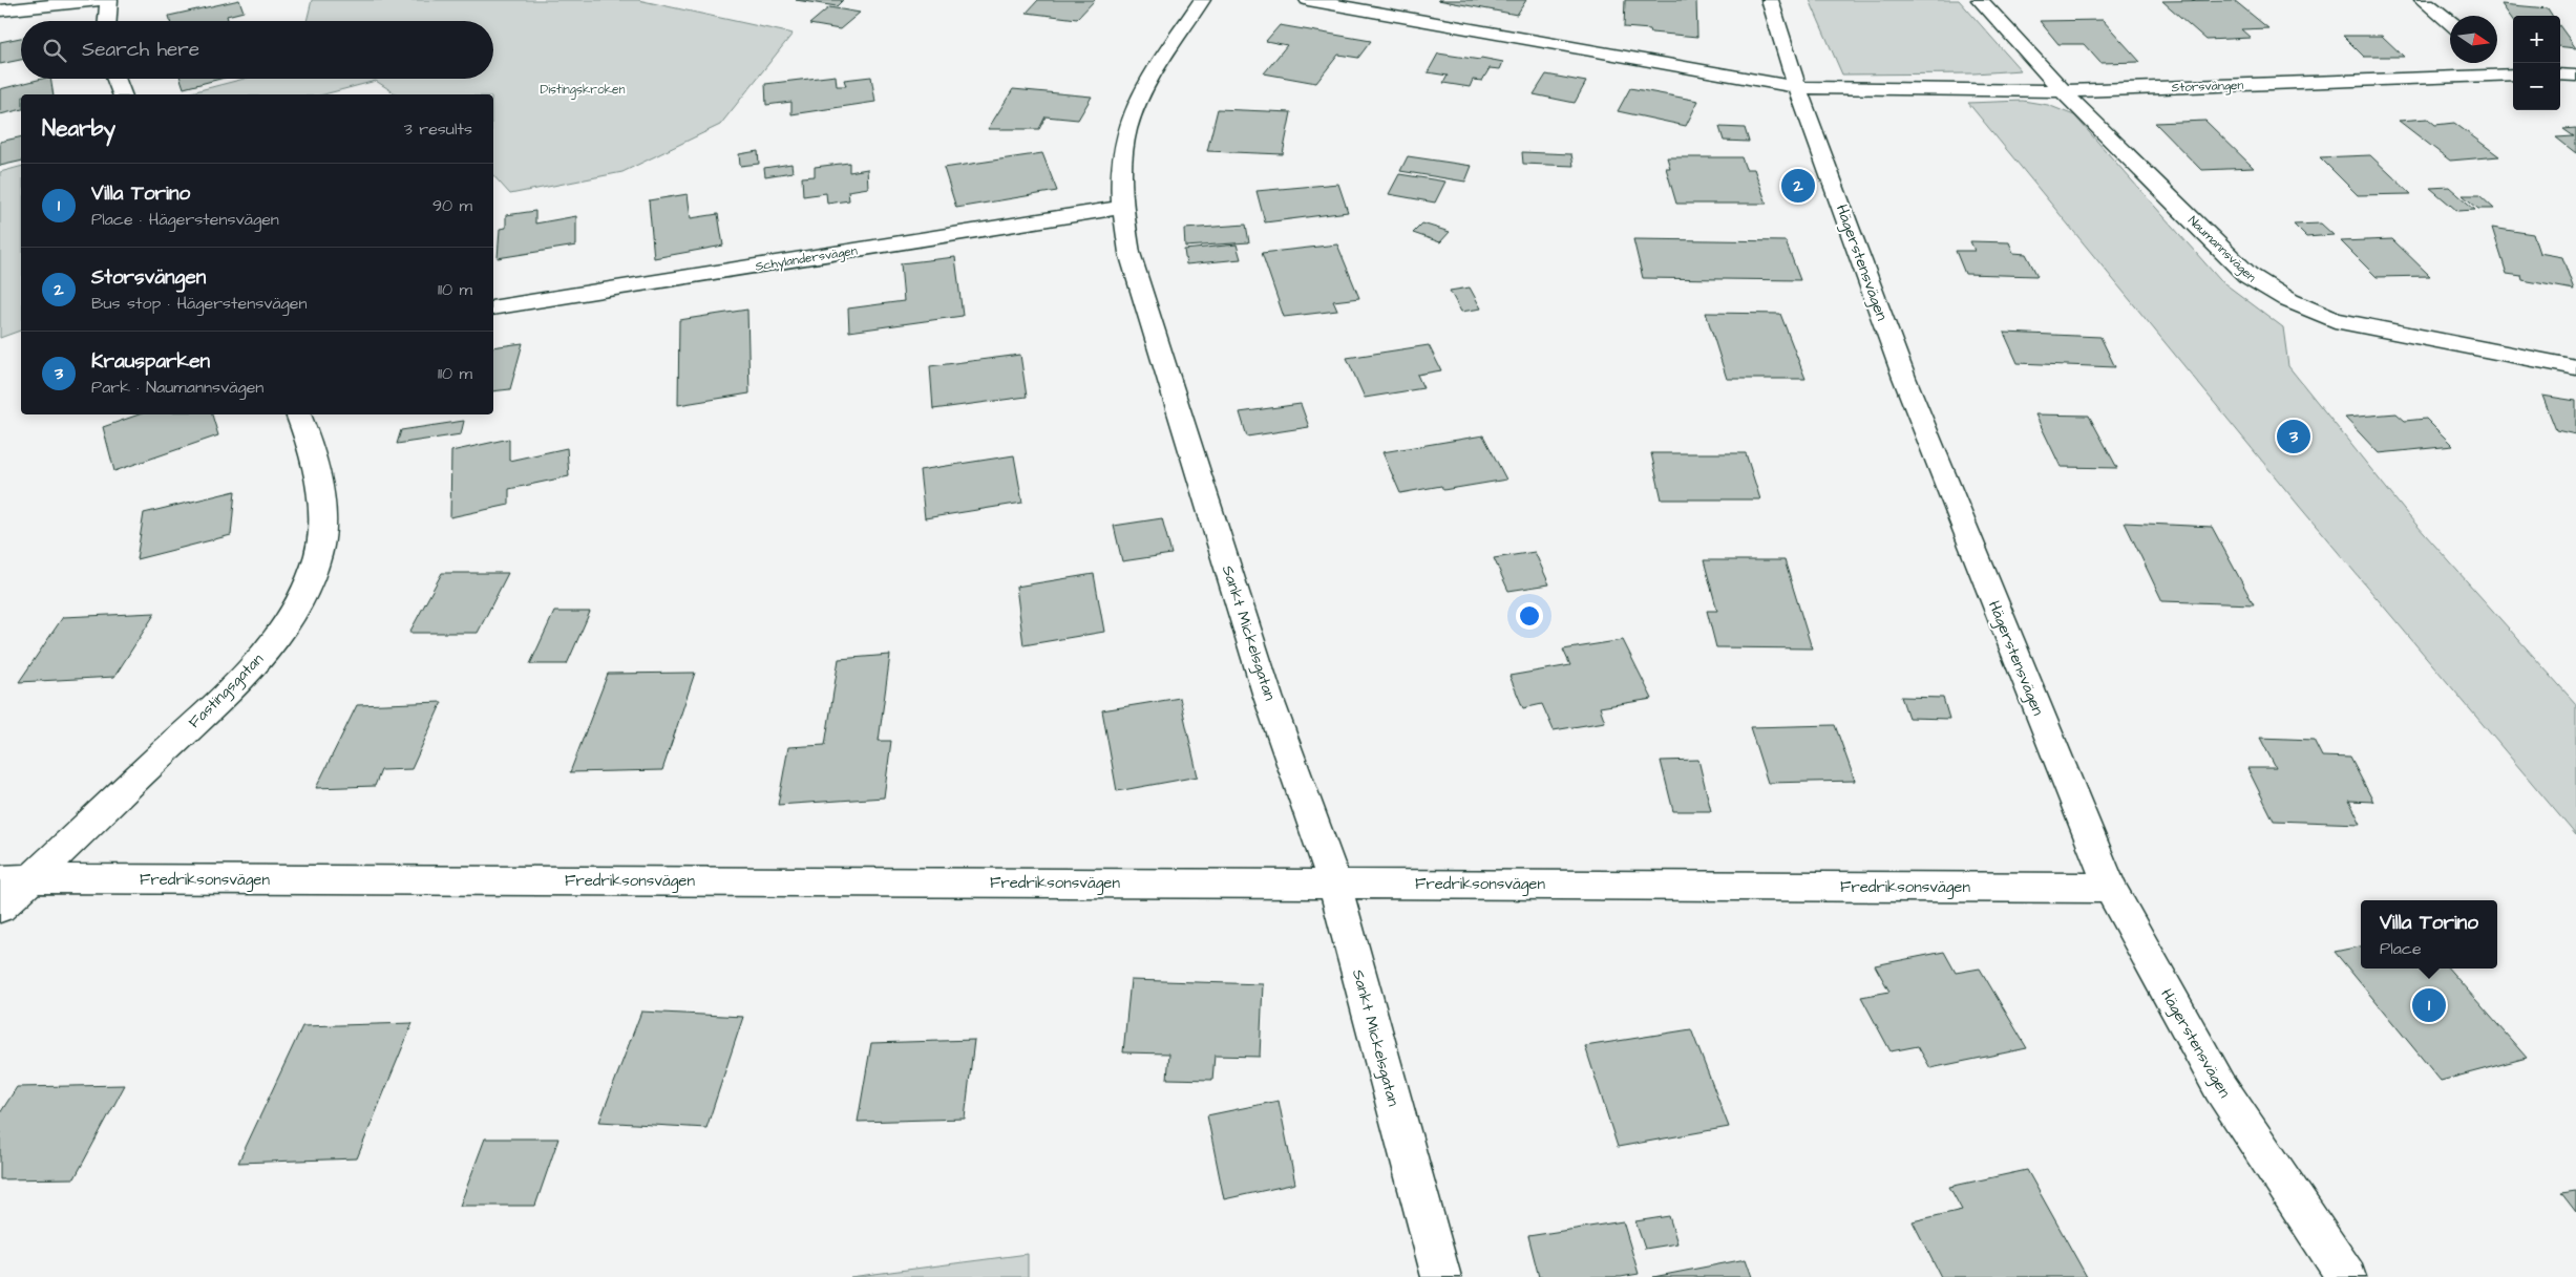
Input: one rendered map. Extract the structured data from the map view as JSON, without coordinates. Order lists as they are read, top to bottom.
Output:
{
  "streets": {
    "street": [
      "Storsvängen",
      "Naumannsvägen",
      "Schylandersvägen",
      "Hägerstensvägen",
      "Sankt Mickelsgatan",
      "Fastingsgatan",
      "Fredriksonsvägen"
    ]
  },
  "crossings": [
    ["Storsvängen", "Naumannsvägen"],
    ["Storsvängen", "Hägerstensvägen"],
    ["Schylandersvägen", "Sankt Mickelsgatan"],
    ["Hägerstensvägen", "Fredriksonsvägen"],
    ["Sankt Mickelsgatan", "Fredriksonsvägen"],
    ["Fastingsgatan", "Fredriksonsvägen"]
  ],
  "parks": ["Distingskroken"],
  "north": "right",
  "page": {
    "map_buttons": ["+", "−"],
    "search": "Search here",
    "heading": ["Nearby", "3 results"],
    "list": [
      {
        "mark": "1",
        "name": "Villa Torino",
        "note": "Place · Hägerstensvägen",
        "value": "90 m"
      },
      {
        "mark": "2",
        "name": "Storsvängen",
        "note": "Bus stop · Hägerstensvägen",
        "value": "110 m"
      },
      {
        "mark": "3",
        "name": "Krausparken",
        "note": "Park · Naumannsvägen",
        "value": "110 m"
      }
    ],
    "pins": ["2", "3", "1"],
    "popup": ["Villa Torino", "Place"]
  }
}
